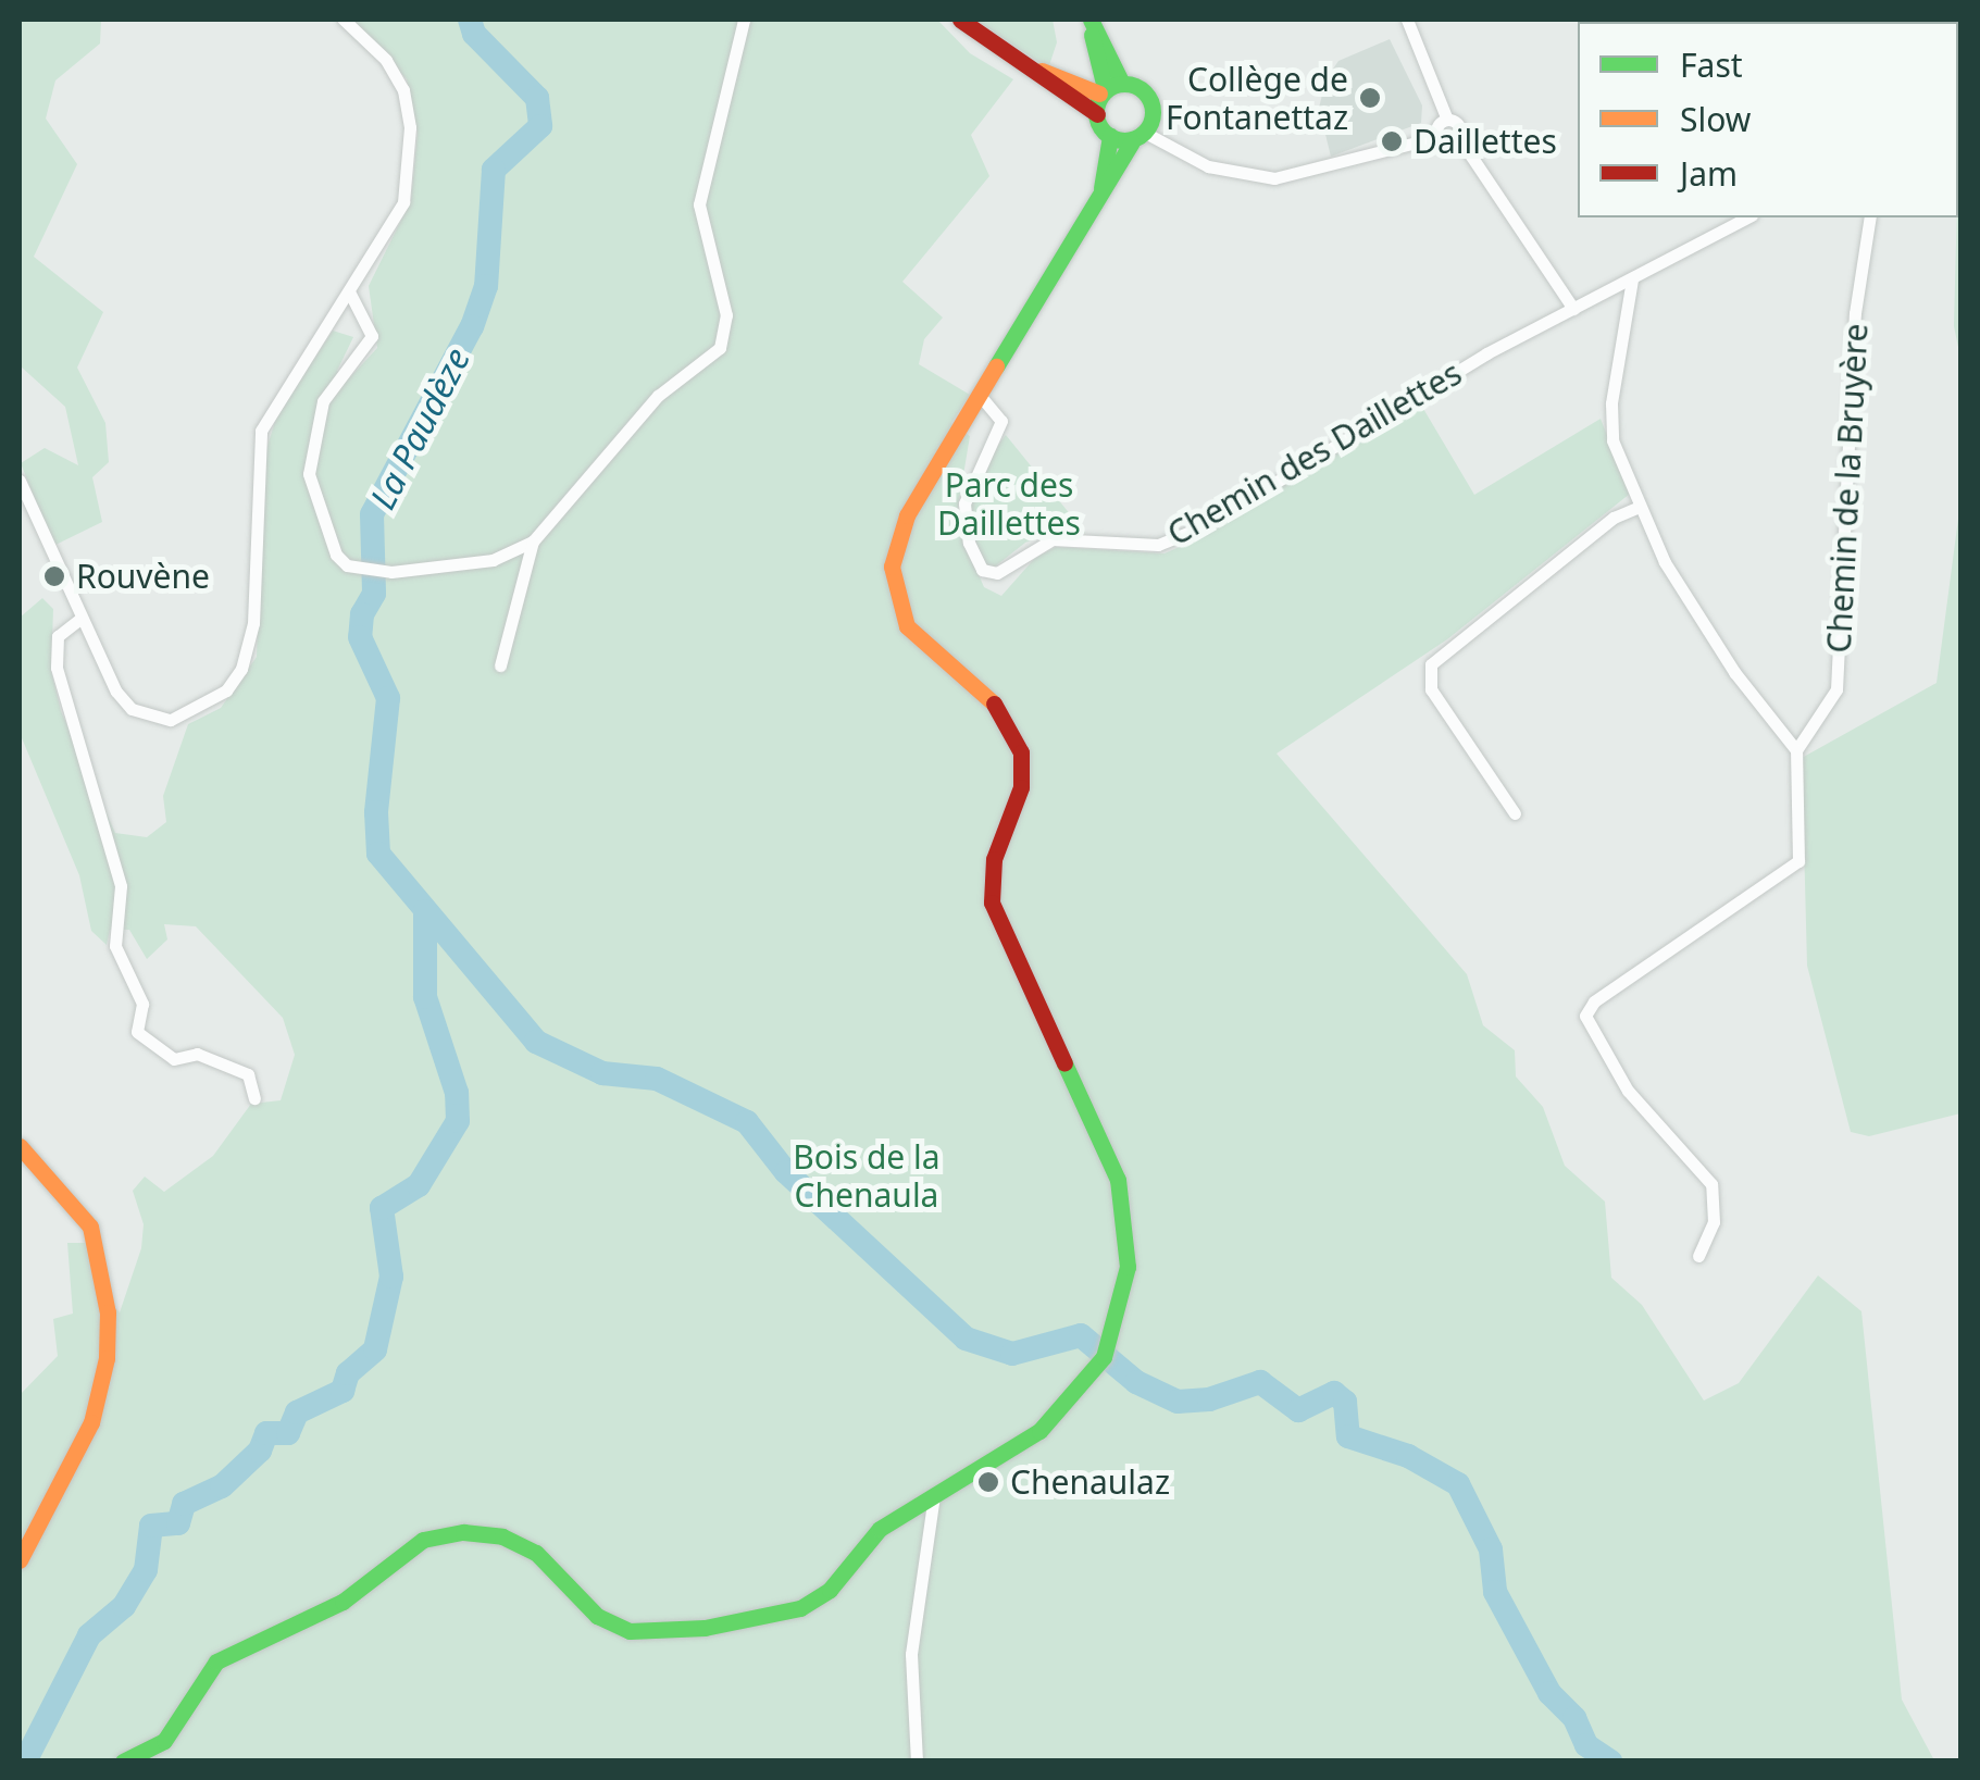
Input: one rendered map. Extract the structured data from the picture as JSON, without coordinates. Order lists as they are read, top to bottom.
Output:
{
  "streets": {
    "street": ["Chemin des Daillettes", "Chemin de la Bruyère"]
  },
  "water": ["La Paudèze"],
  "parks": ["Parc des Daillettes", "Bois de la Chenaula"],
  "places": [
    "Collège de Fontanettaz",
    "Daillettes",
    "Rouvène",
    "Chenaulaz"
  ],
  "legend": ["Fast", "Slow", "Jam"]
}
